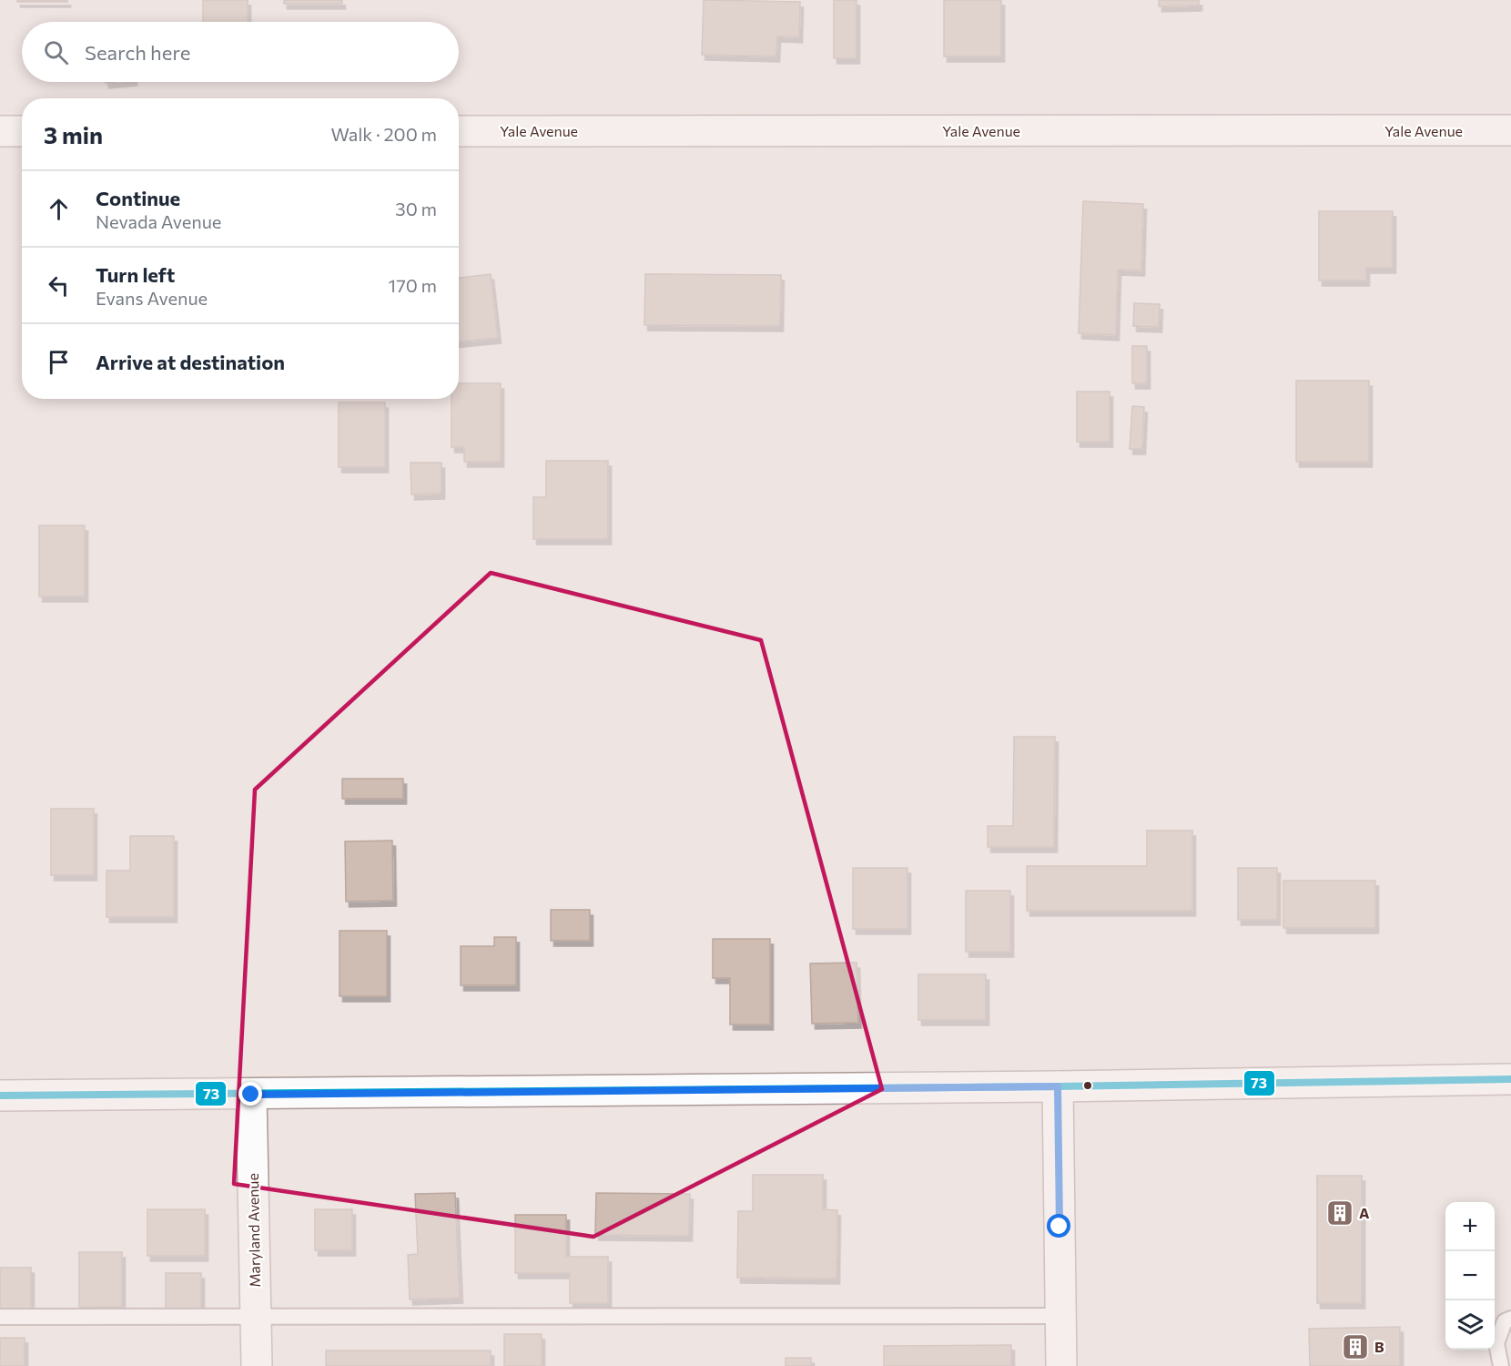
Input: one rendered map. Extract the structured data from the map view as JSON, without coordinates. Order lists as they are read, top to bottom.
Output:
{
  "streets": {
    "street": ["Yale Avenue", "Maryland Avenue"]
  },
  "places": {
    "building": ["A", "B"]
  },
  "lines": ["transit line 73"],
  "page": {
    "search": "Search here",
    "heading": ["3 min", "Walk · 200 m"],
    "list": [
      ["Continue", "Nevada Avenue", "30 m"],
      ["Turn left", "Evans Avenue", "170 m"],
      "Arrive at destination"
    ],
    "map_buttons": ["+", "−"]
  }
}
